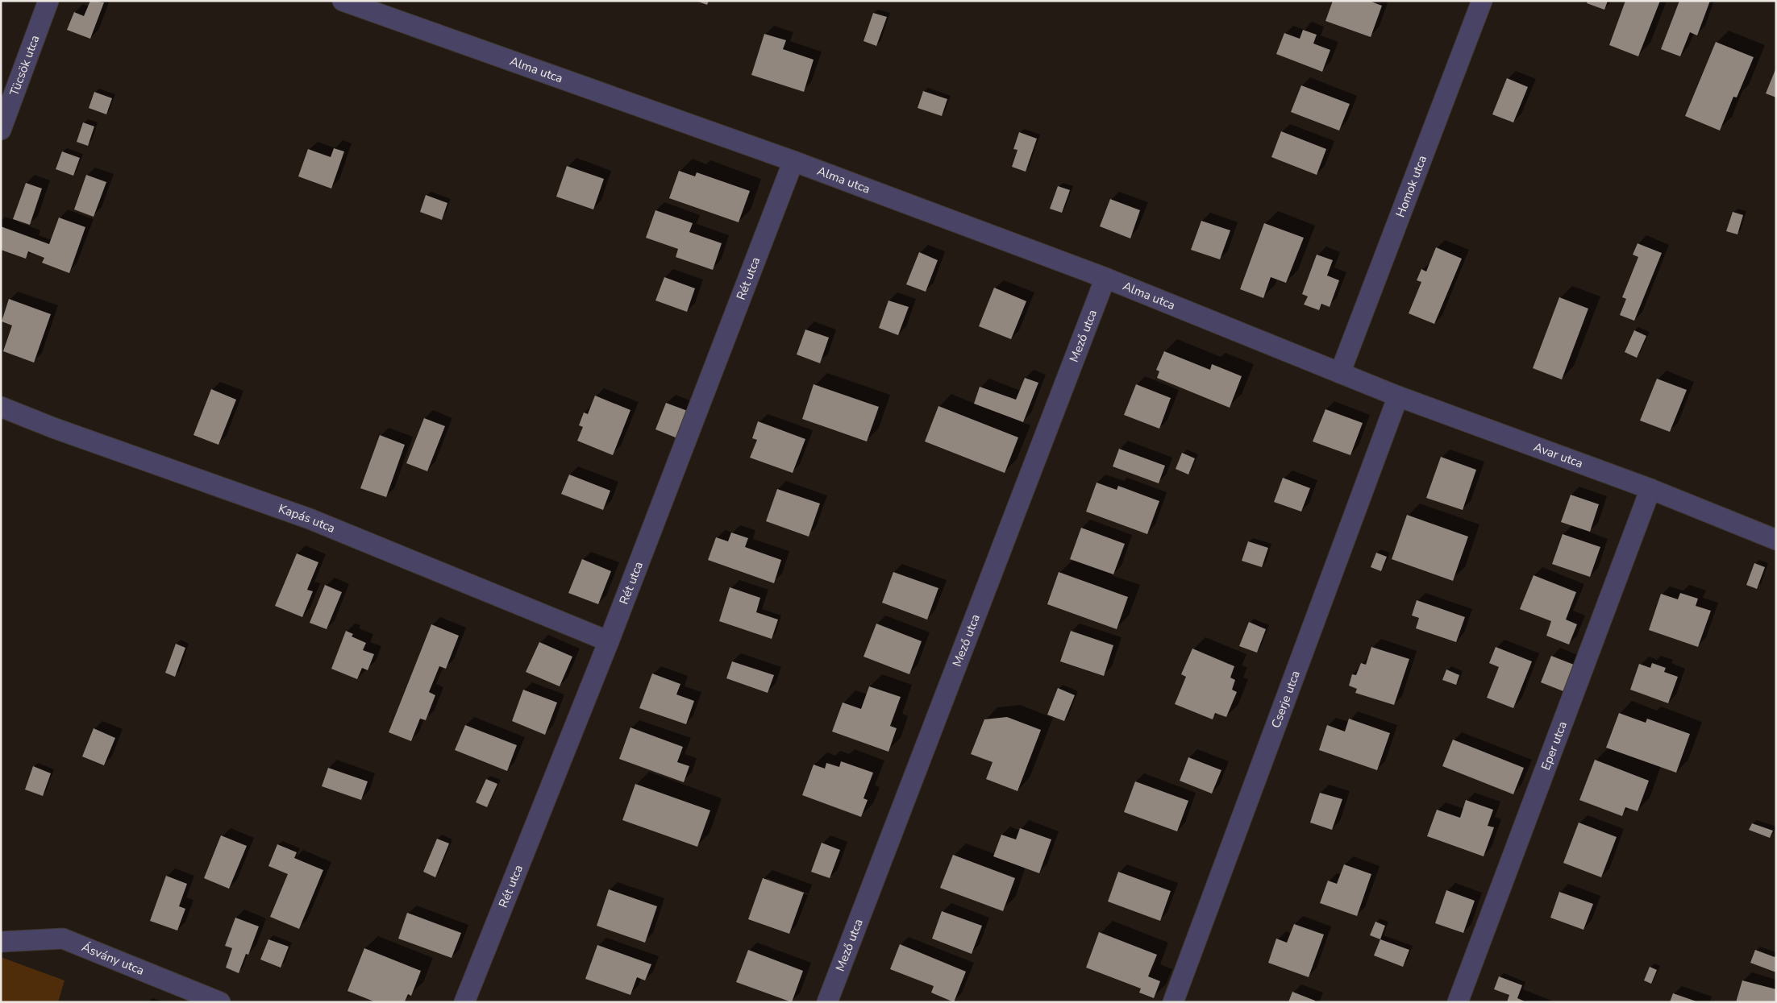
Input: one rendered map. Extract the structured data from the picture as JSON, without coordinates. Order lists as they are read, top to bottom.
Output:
{
  "streets": {
    "street": [
      "Tücsök utca",
      "Alma utca",
      "Homok utca",
      "Rét utca",
      "Mező utca",
      "Avar utca",
      "Kapás utca",
      "Cserje utca",
      "Eper utca",
      "Ásvány utca"
    ]
  },
  "crossings": [
    ["Alma utca", "Homok utca"],
    ["Alma utca", "Rét utca"],
    ["Alma utca", "Mező utca"],
    ["Alma utca", "Avar utca"],
    ["Homok utca", "Avar utca"],
    ["Rét utca", "Kapás utca"],
    ["Avar utca", "Cserje utca"],
    ["Avar utca", "Eper utca"]
  ]
}
